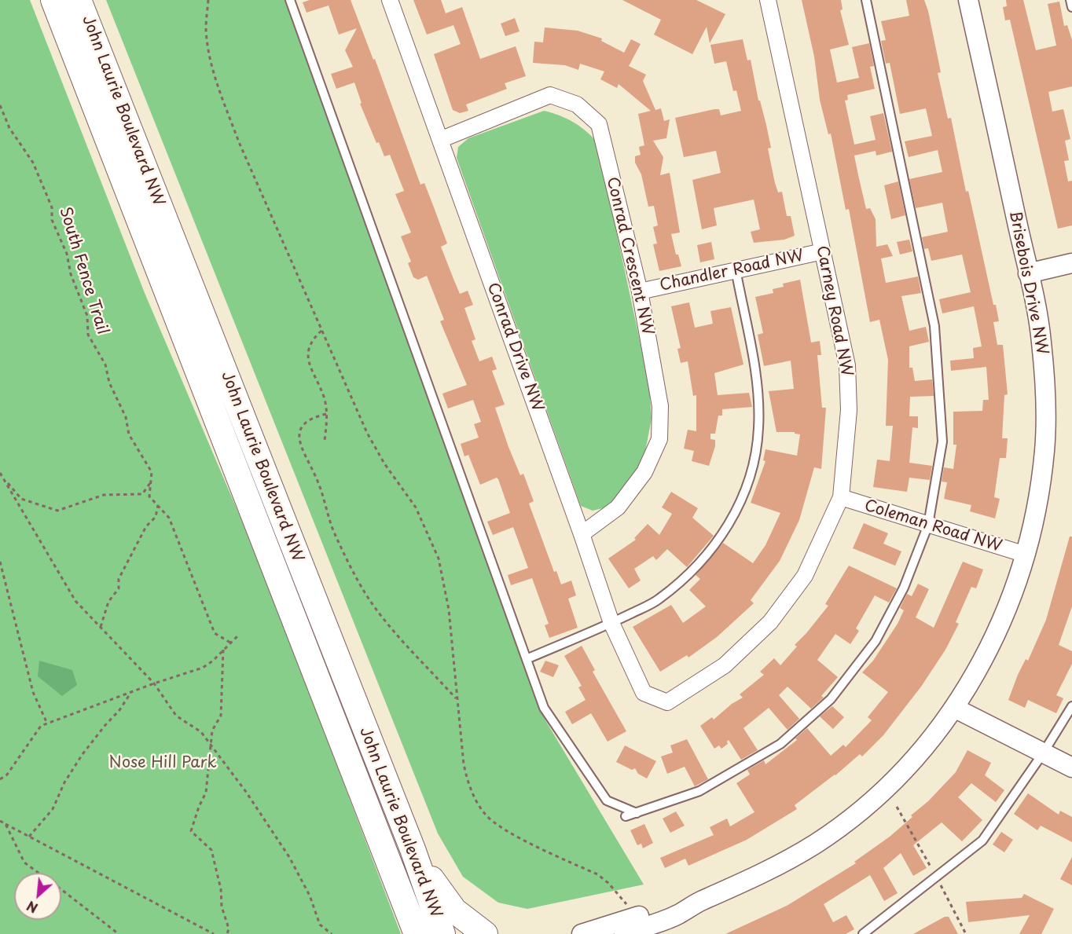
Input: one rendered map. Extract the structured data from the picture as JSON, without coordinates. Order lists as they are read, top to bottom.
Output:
{
  "streets": {
    "main road": ["John Laurie Boulevard NW"],
    "street": [
      "Conrad Crescent NW",
      "Chandler Road NW",
      "Brisebois Drive NW",
      "Carney Road NW",
      "Conrad Drive NW",
      "Coleman Road NW"
    ],
    "path": ["South Fence Trail"]
  },
  "crossings": [
    ["Conrad Crescent NW", "Chandler Road NW"],
    ["Conrad Crescent NW", "Conrad Drive NW"],
    ["Chandler Road NW", "Carney Road NW"],
    ["Brisebois Drive NW", "Coleman Road NW"],
    ["Carney Road NW", "Conrad Drive NW"],
    ["Carney Road NW", "Coleman Road NW"]
  ],
  "parks": ["Nose Hill Park"],
  "north": "bottom left"
}
